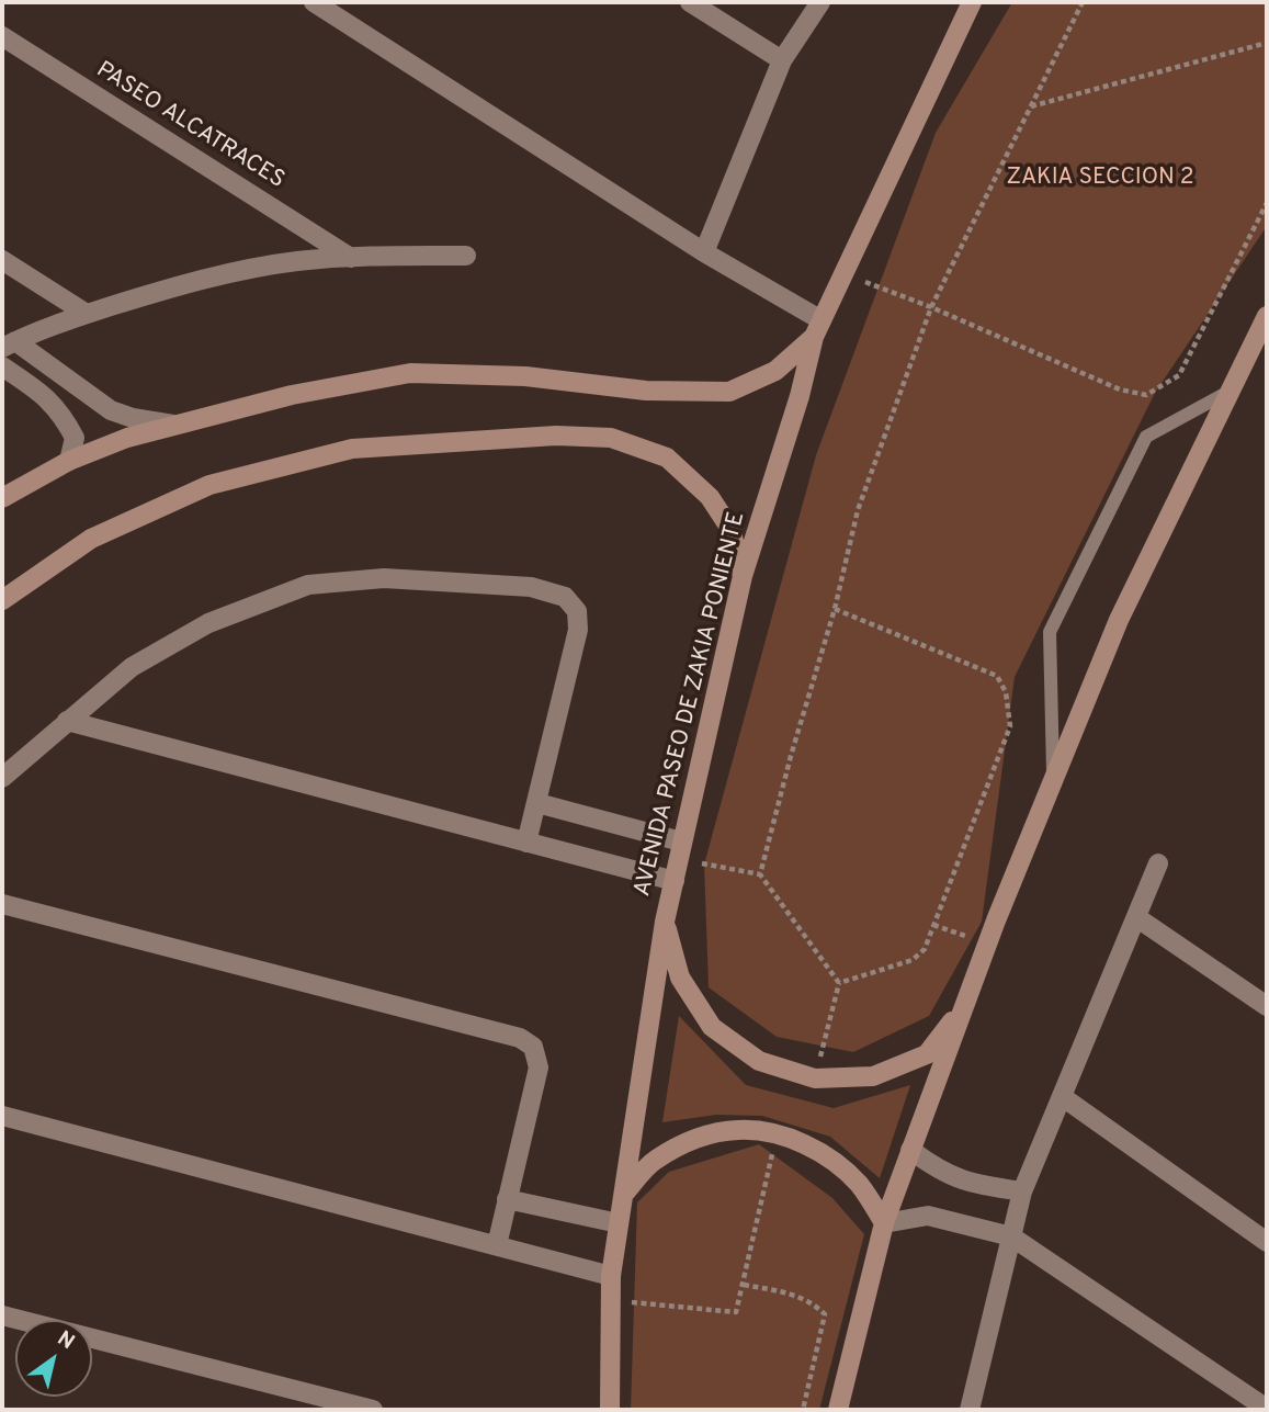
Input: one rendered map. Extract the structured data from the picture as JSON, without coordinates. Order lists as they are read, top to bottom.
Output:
{
  "streets": {
    "street": ["PASEO ALCATRACES", "AVENIDA PASEO DE ZAKIA PONIENTE"]
  },
  "parks": ["ZAKIA SECCION 2"],
  "north": "top right"
}
